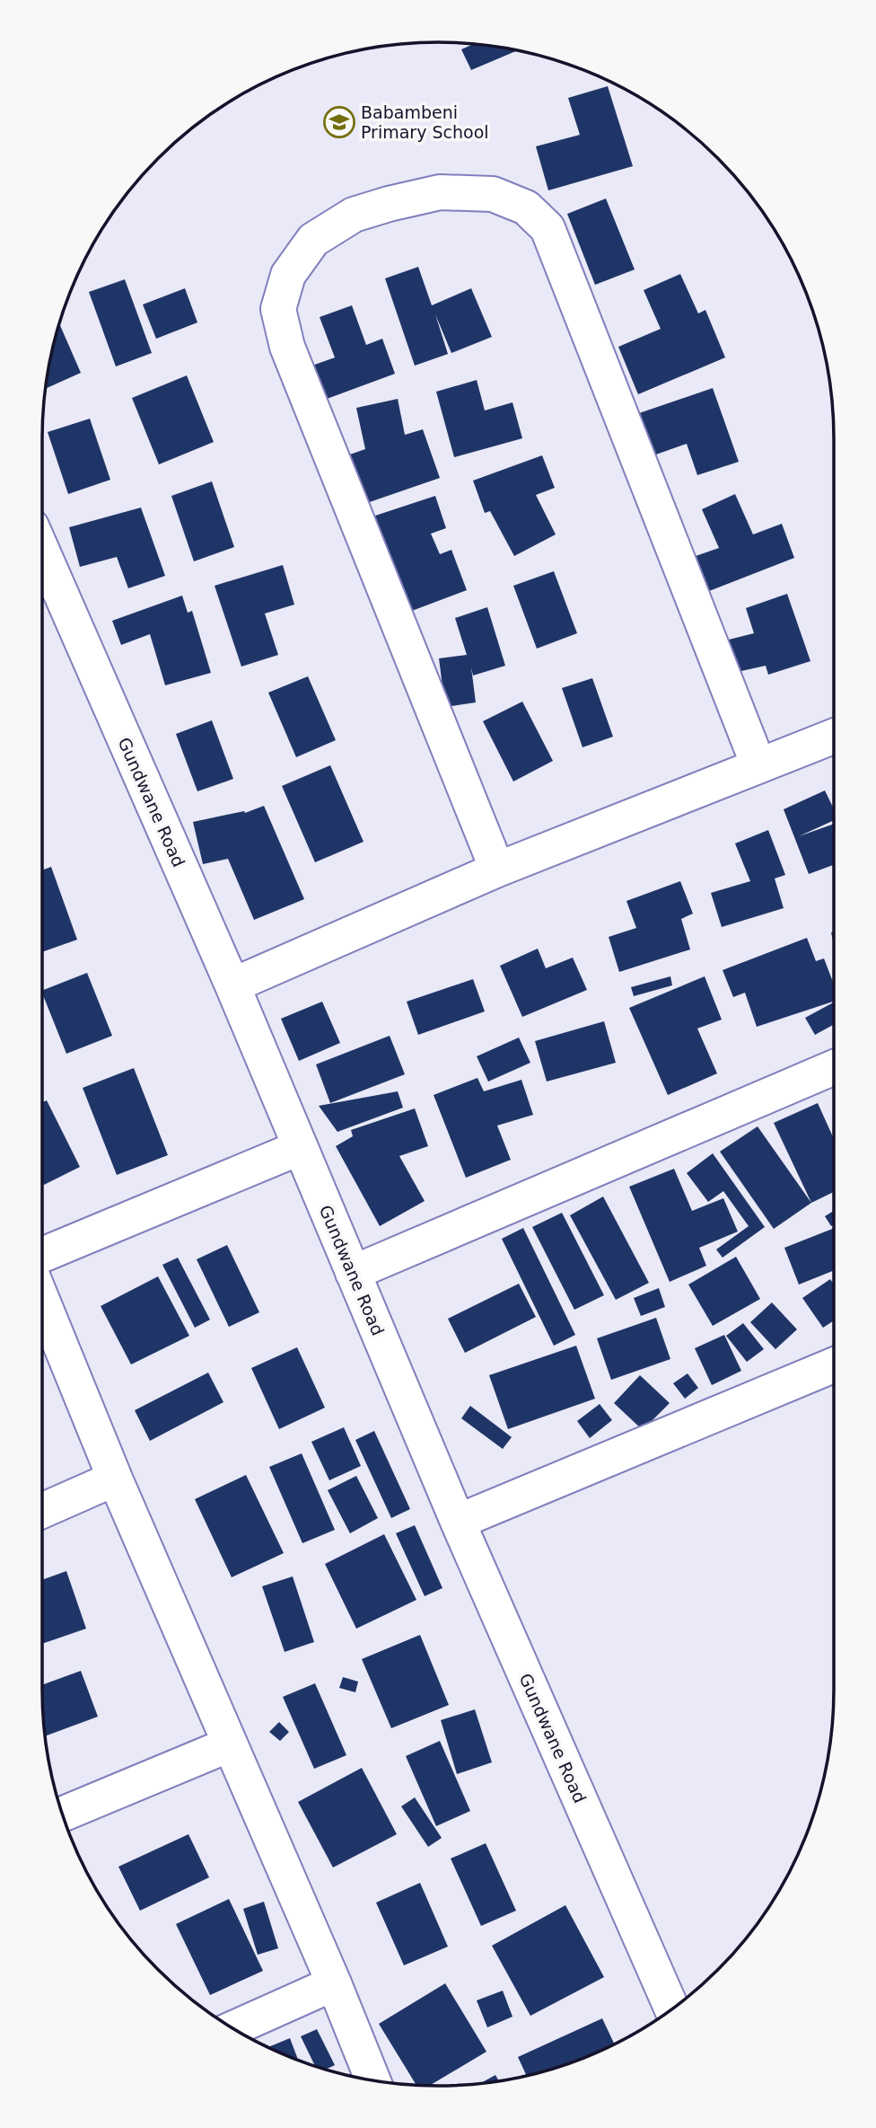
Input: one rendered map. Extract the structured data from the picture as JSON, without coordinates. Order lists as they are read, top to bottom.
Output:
{
  "streets": {
    "street": ["Gundwane Road"]
  },
  "places": {
    "school or university": ["Babambeni Primary School"]
  }
}
